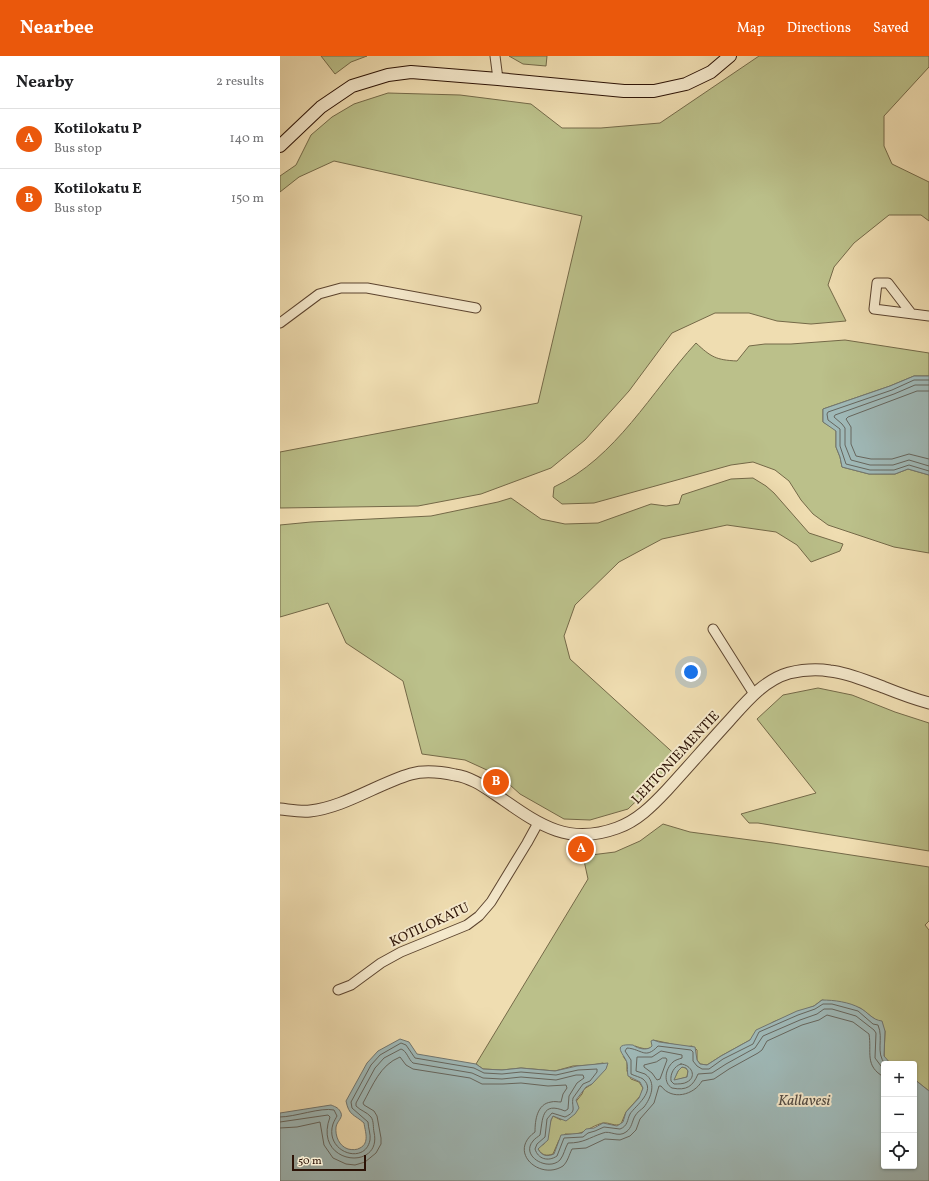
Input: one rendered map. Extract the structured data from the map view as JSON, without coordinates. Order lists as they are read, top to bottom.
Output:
{
  "streets": {
    "street": ["LEHTONIEMENTIE", "KOTILOKATU"]
  },
  "crossings": [
    ["LEHTONIEMENTIE", "KOTILOKATU"]
  ],
  "water": ["Kallavesi"],
  "scale_bar": "50 m",
  "page": {
    "header": "Nearbee",
    "nav": ["Map", "Directions", "Saved"],
    "heading": ["Nearby", "2 results"],
    "list": [
      {
        "mark": "A",
        "name": "Kotilokatu P",
        "note": "Bus stop",
        "value": "140 m"
      },
      {
        "mark": "B",
        "name": "Kotilokatu E",
        "note": "Bus stop",
        "value": "150 m"
      }
    ],
    "pins": ["B", "A"],
    "map_buttons": ["+", "−"],
    "scale": "50 m"
  }
}
